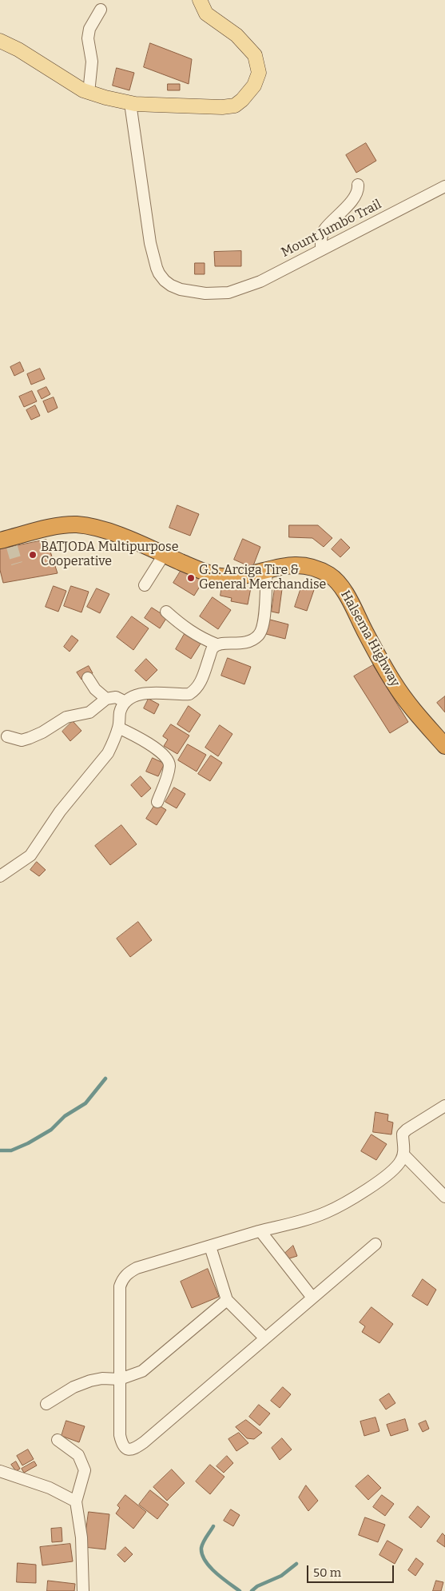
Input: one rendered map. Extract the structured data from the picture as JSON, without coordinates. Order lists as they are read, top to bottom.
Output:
{
  "streets": {
    "highway": ["Halsema Highway"],
    "street": ["Mount Jumbo Trail"]
  },
  "places": ["BATJODA Multipurpose Cooperative", "G.S. Arciga Tire & General Merchandise"],
  "scale_bar": "50 m"
}
